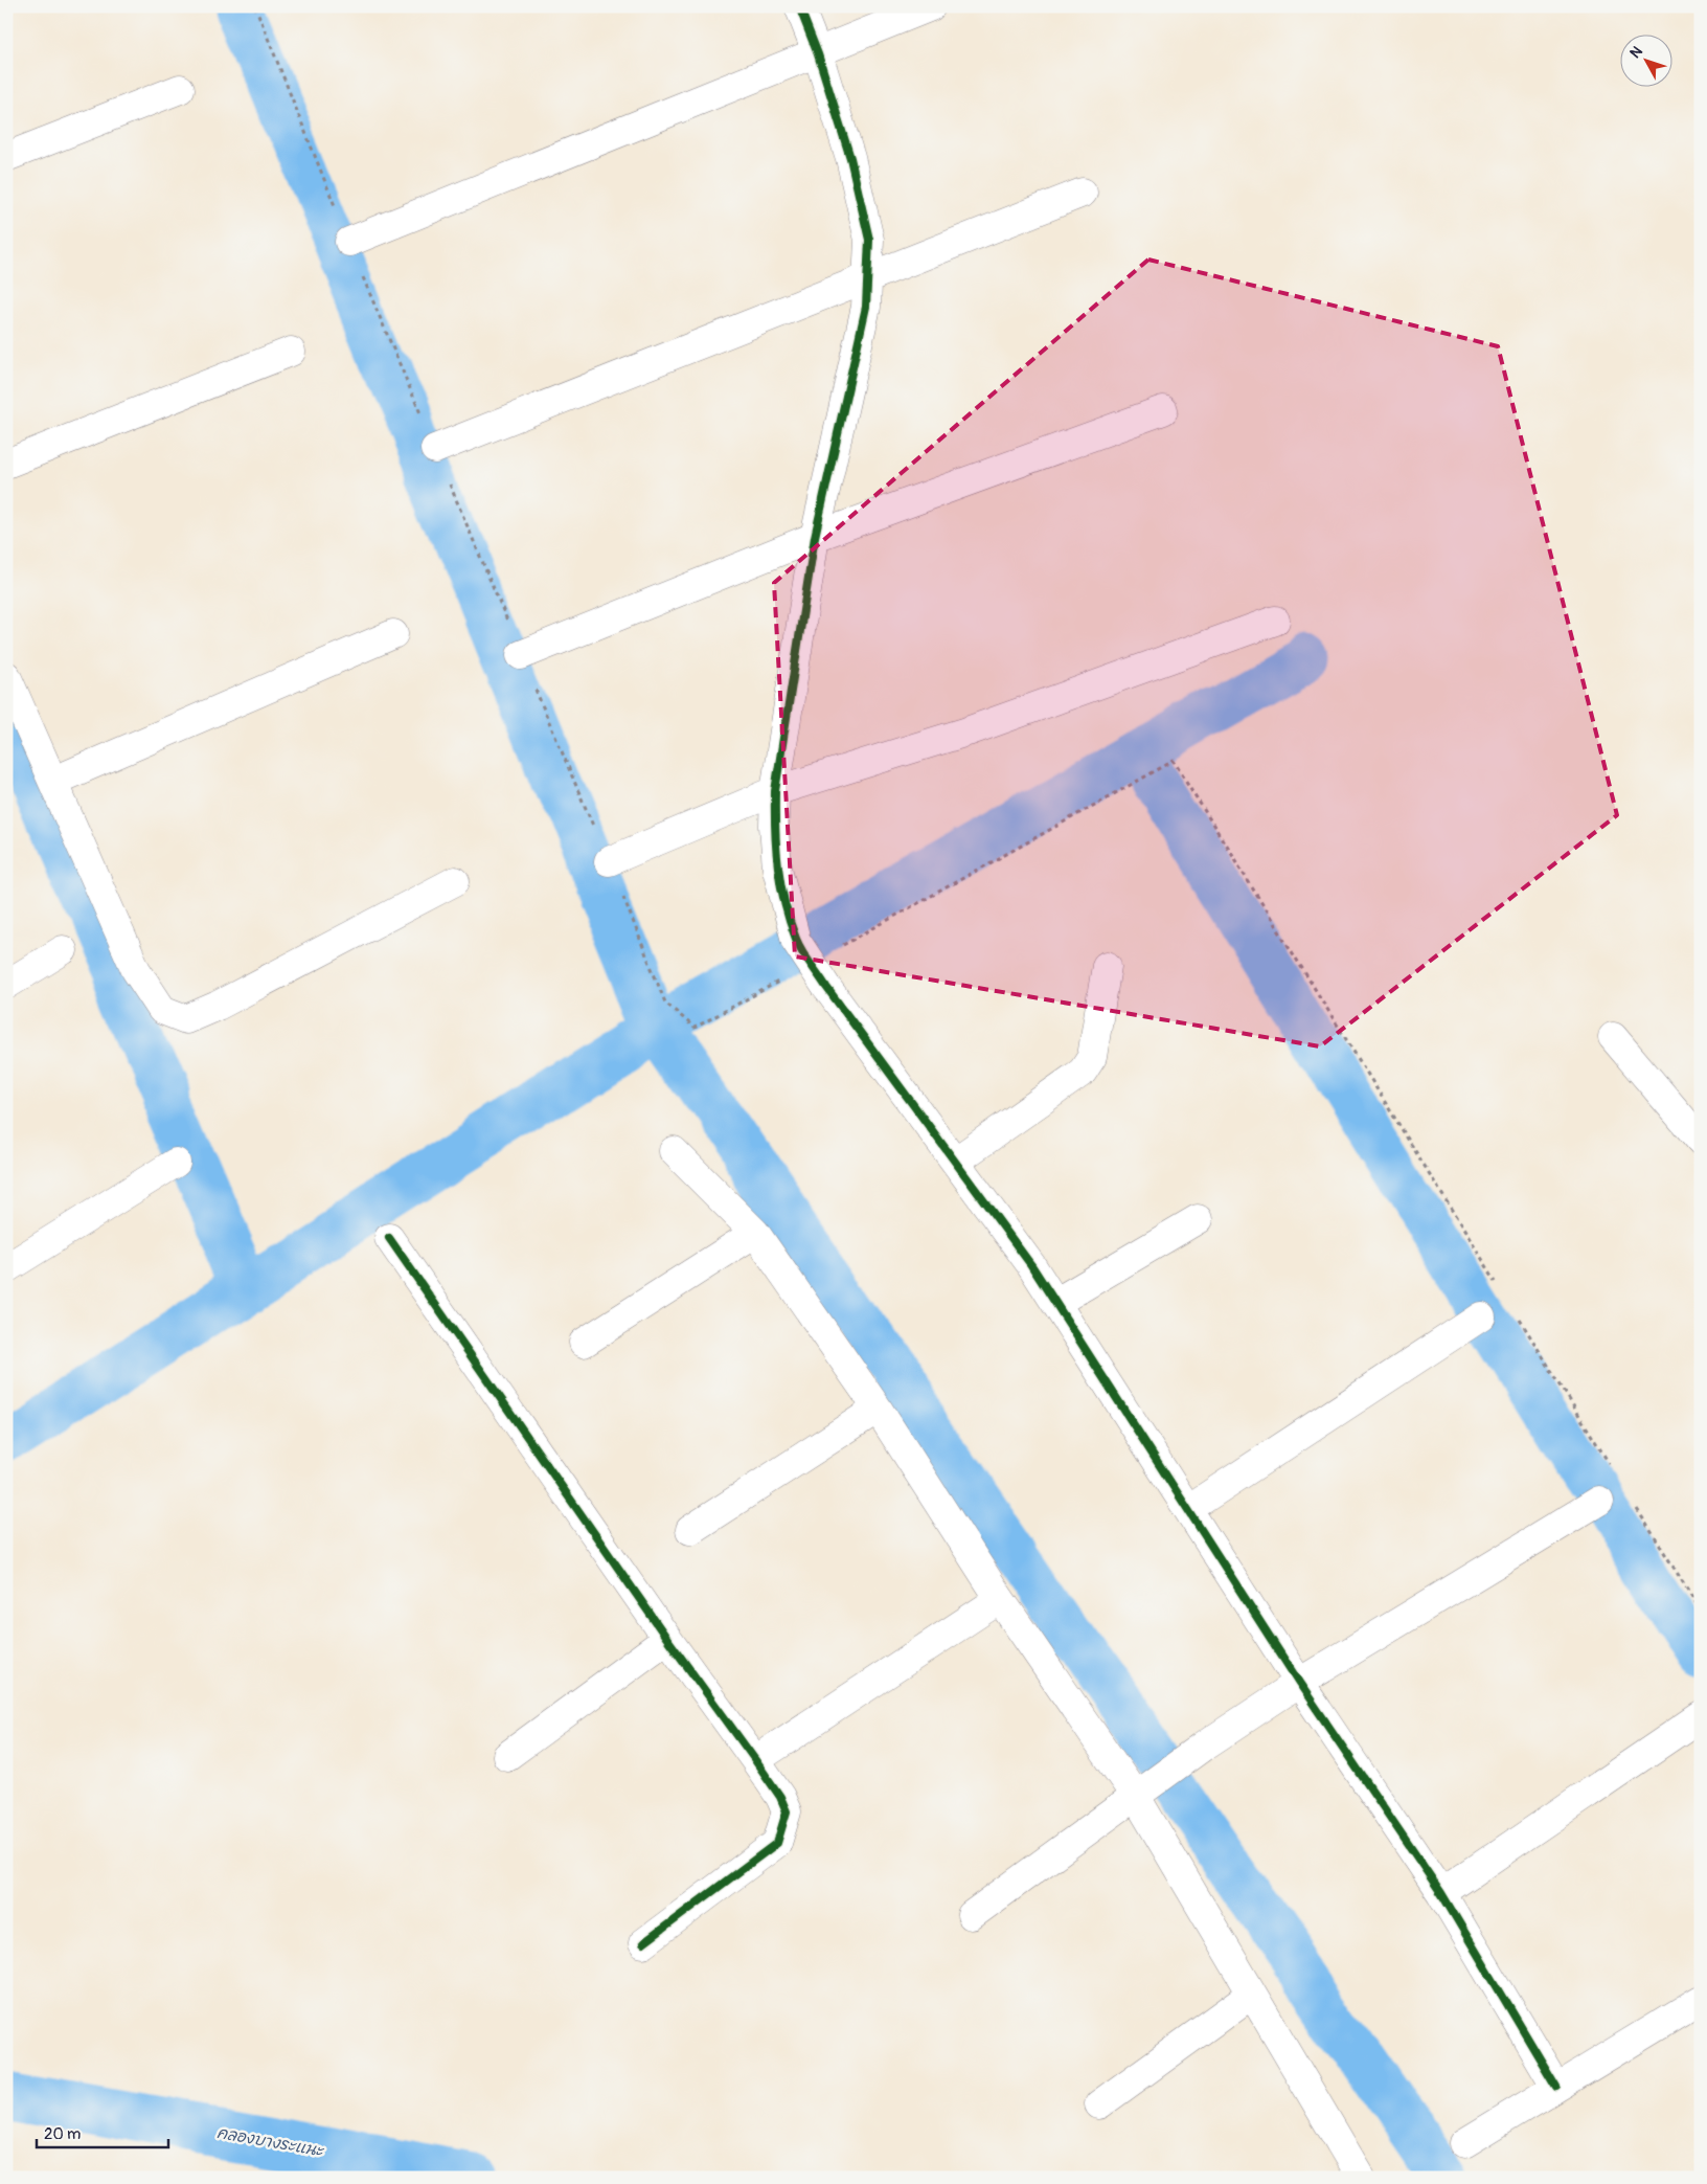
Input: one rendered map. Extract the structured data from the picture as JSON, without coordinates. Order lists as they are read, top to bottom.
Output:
{
  "water": ["คลองบางระแนะ"],
  "scale_bar": "20 m",
  "north": "top left"
}
